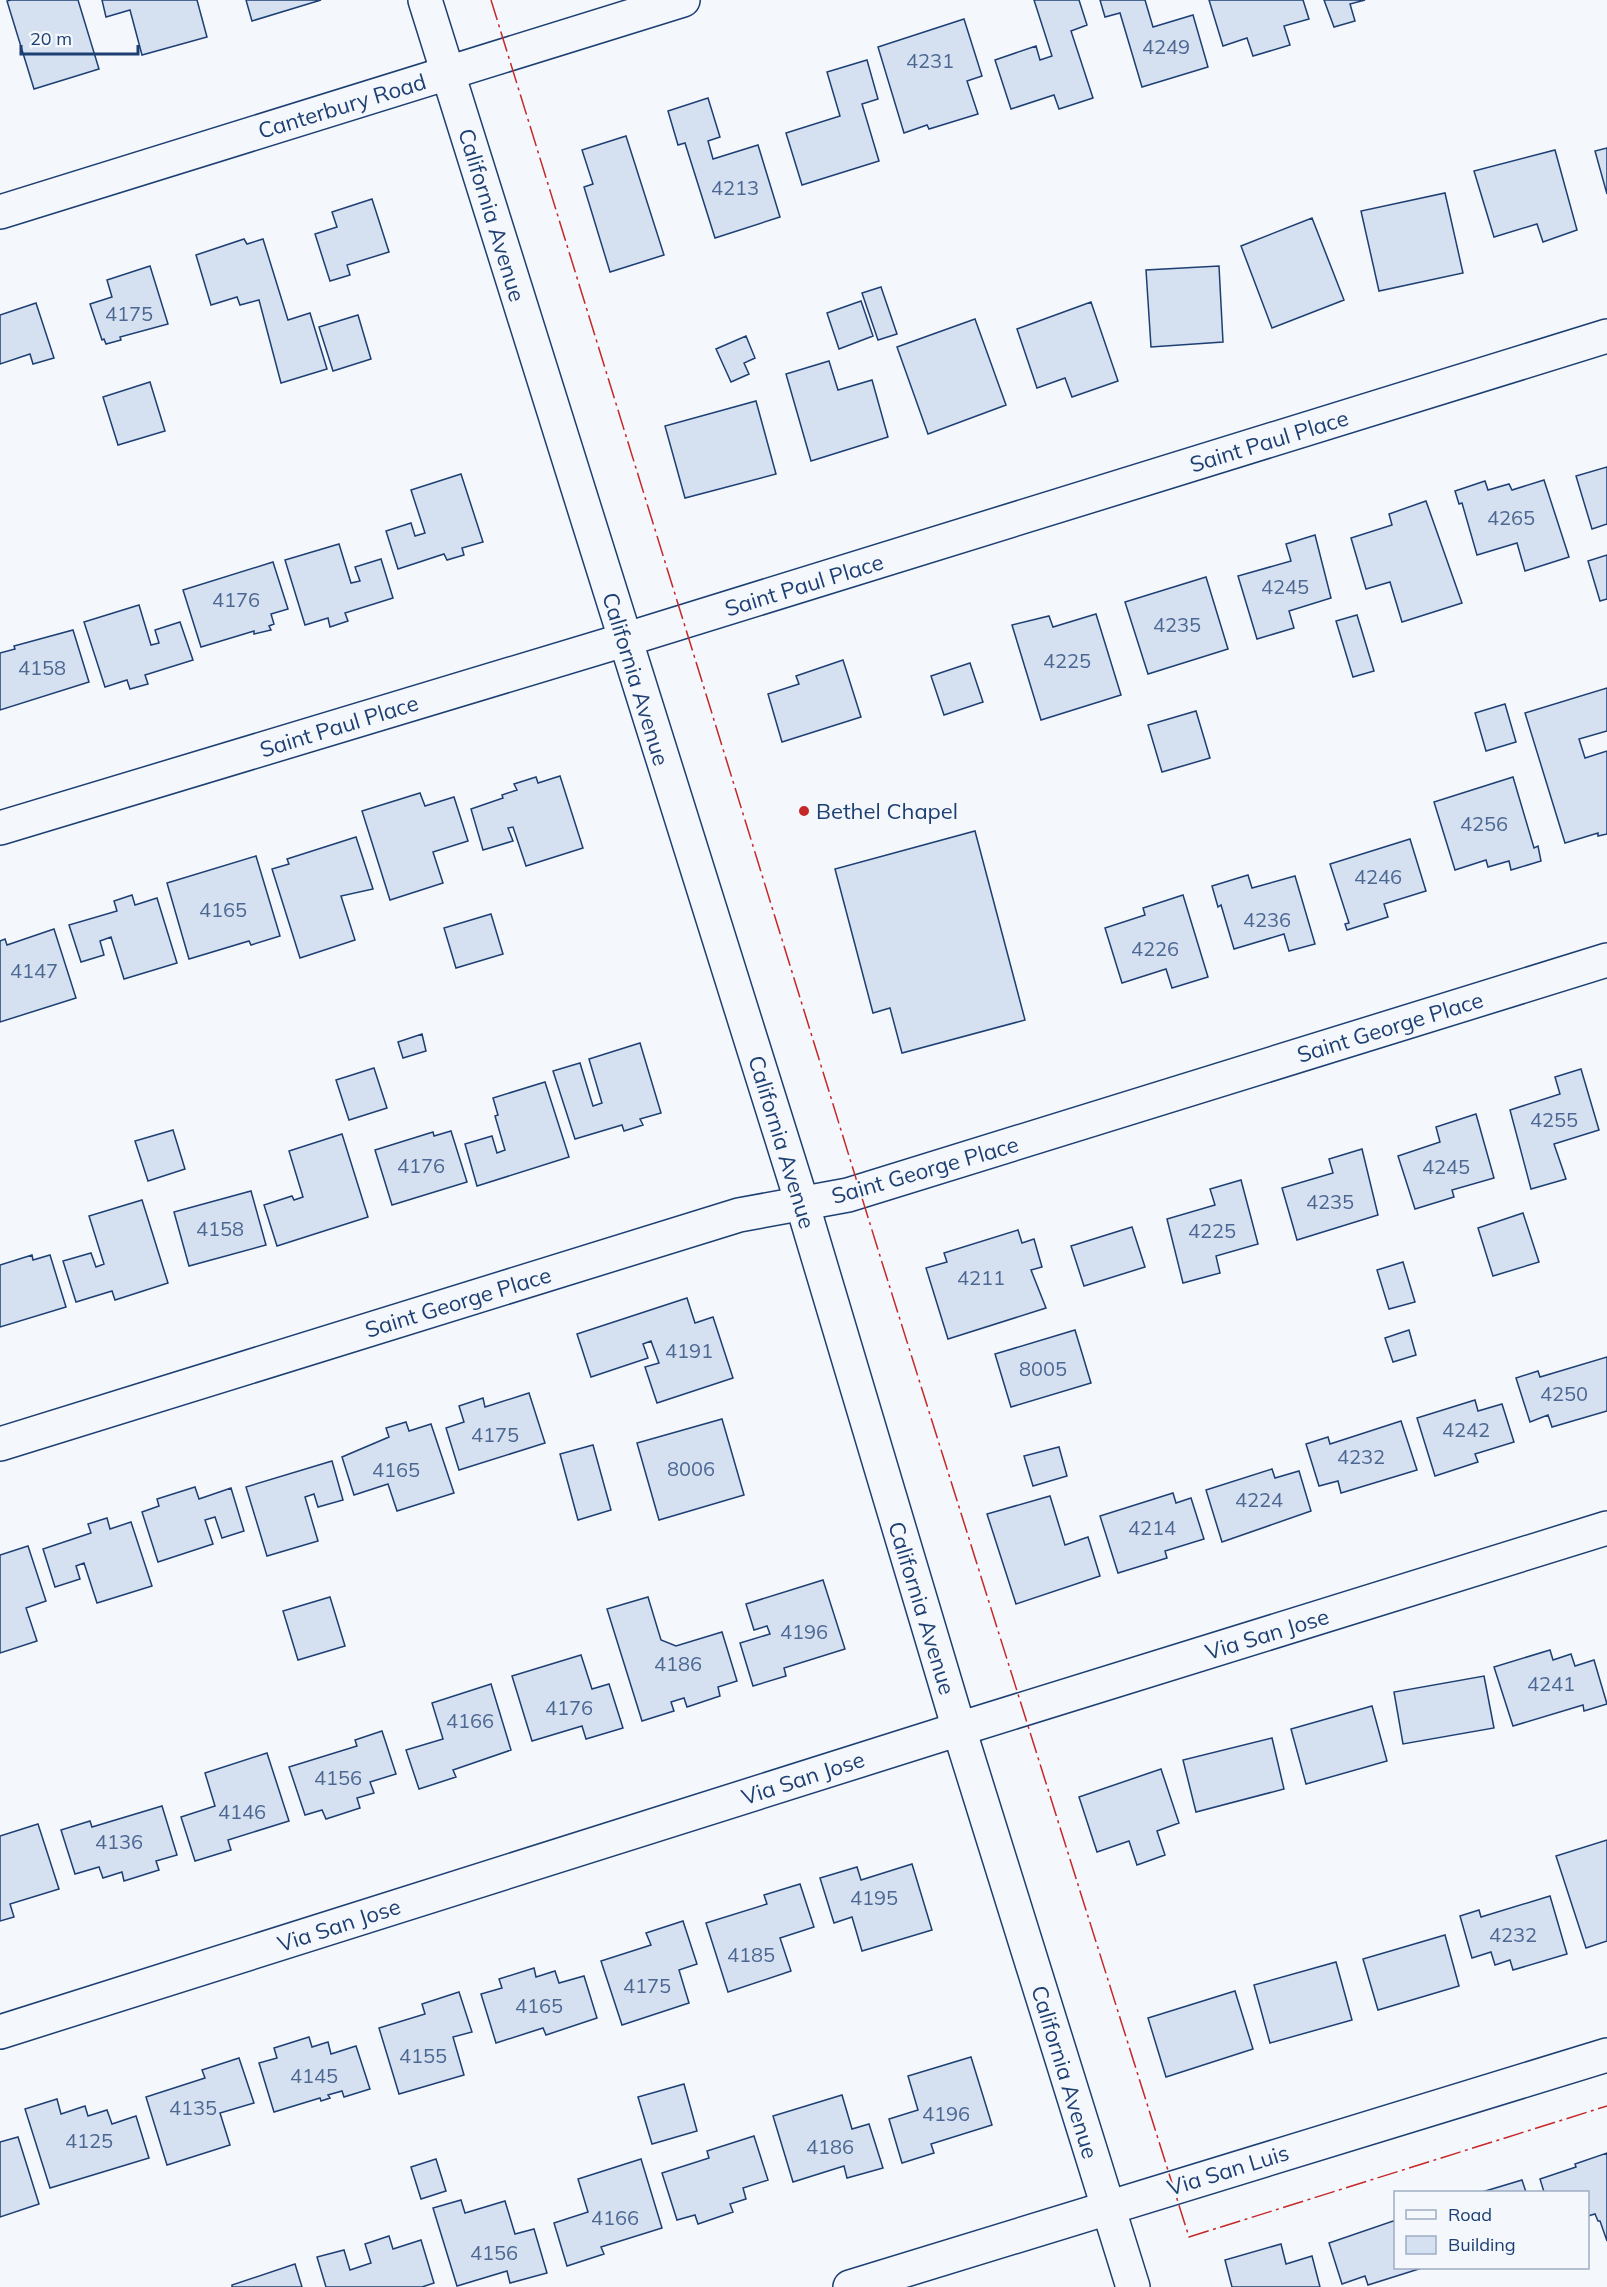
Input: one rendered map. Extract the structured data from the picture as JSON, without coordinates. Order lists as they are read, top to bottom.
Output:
{
  "streets": {
    "street": [
      "Canterbury Road",
      "California Avenue",
      "Saint Paul Place",
      "Saint George Place",
      "Via San Jose",
      "Via San Luis"
    ]
  },
  "crossings": [
    ["Canterbury Road", "California Avenue"],
    ["California Avenue", "Saint Paul Place"],
    ["California Avenue", "Saint George Place"],
    ["California Avenue", "Via San Jose"],
    ["California Avenue", "Via San Luis"]
  ],
  "places": ["Bethel Chapel"],
  "house_numbers": [
    "4249",
    "4231",
    "4213",
    "4175",
    "4265",
    "4245",
    "4176",
    "4235",
    "4225",
    "4158",
    "4256",
    "4246",
    "4165",
    "4236",
    "4226",
    "4147",
    "4255",
    "4176",
    "4245",
    "4235",
    "4158",
    "4225",
    "4211",
    "4191",
    "8005",
    "4250",
    "4242",
    "4175",
    "4232",
    "8006",
    "4165",
    "4224",
    "4214",
    "4196",
    "4186",
    "4241",
    "4176",
    "4166",
    "4156",
    "4146",
    "4136",
    "4195",
    "4232",
    "4185",
    "4175",
    "4165",
    "4155",
    "4145",
    "4135",
    "4196",
    "4125",
    "4186",
    "4166",
    "4156"
  ],
  "legend": ["Road", "Building"],
  "scale_bar": "20 m"
}
